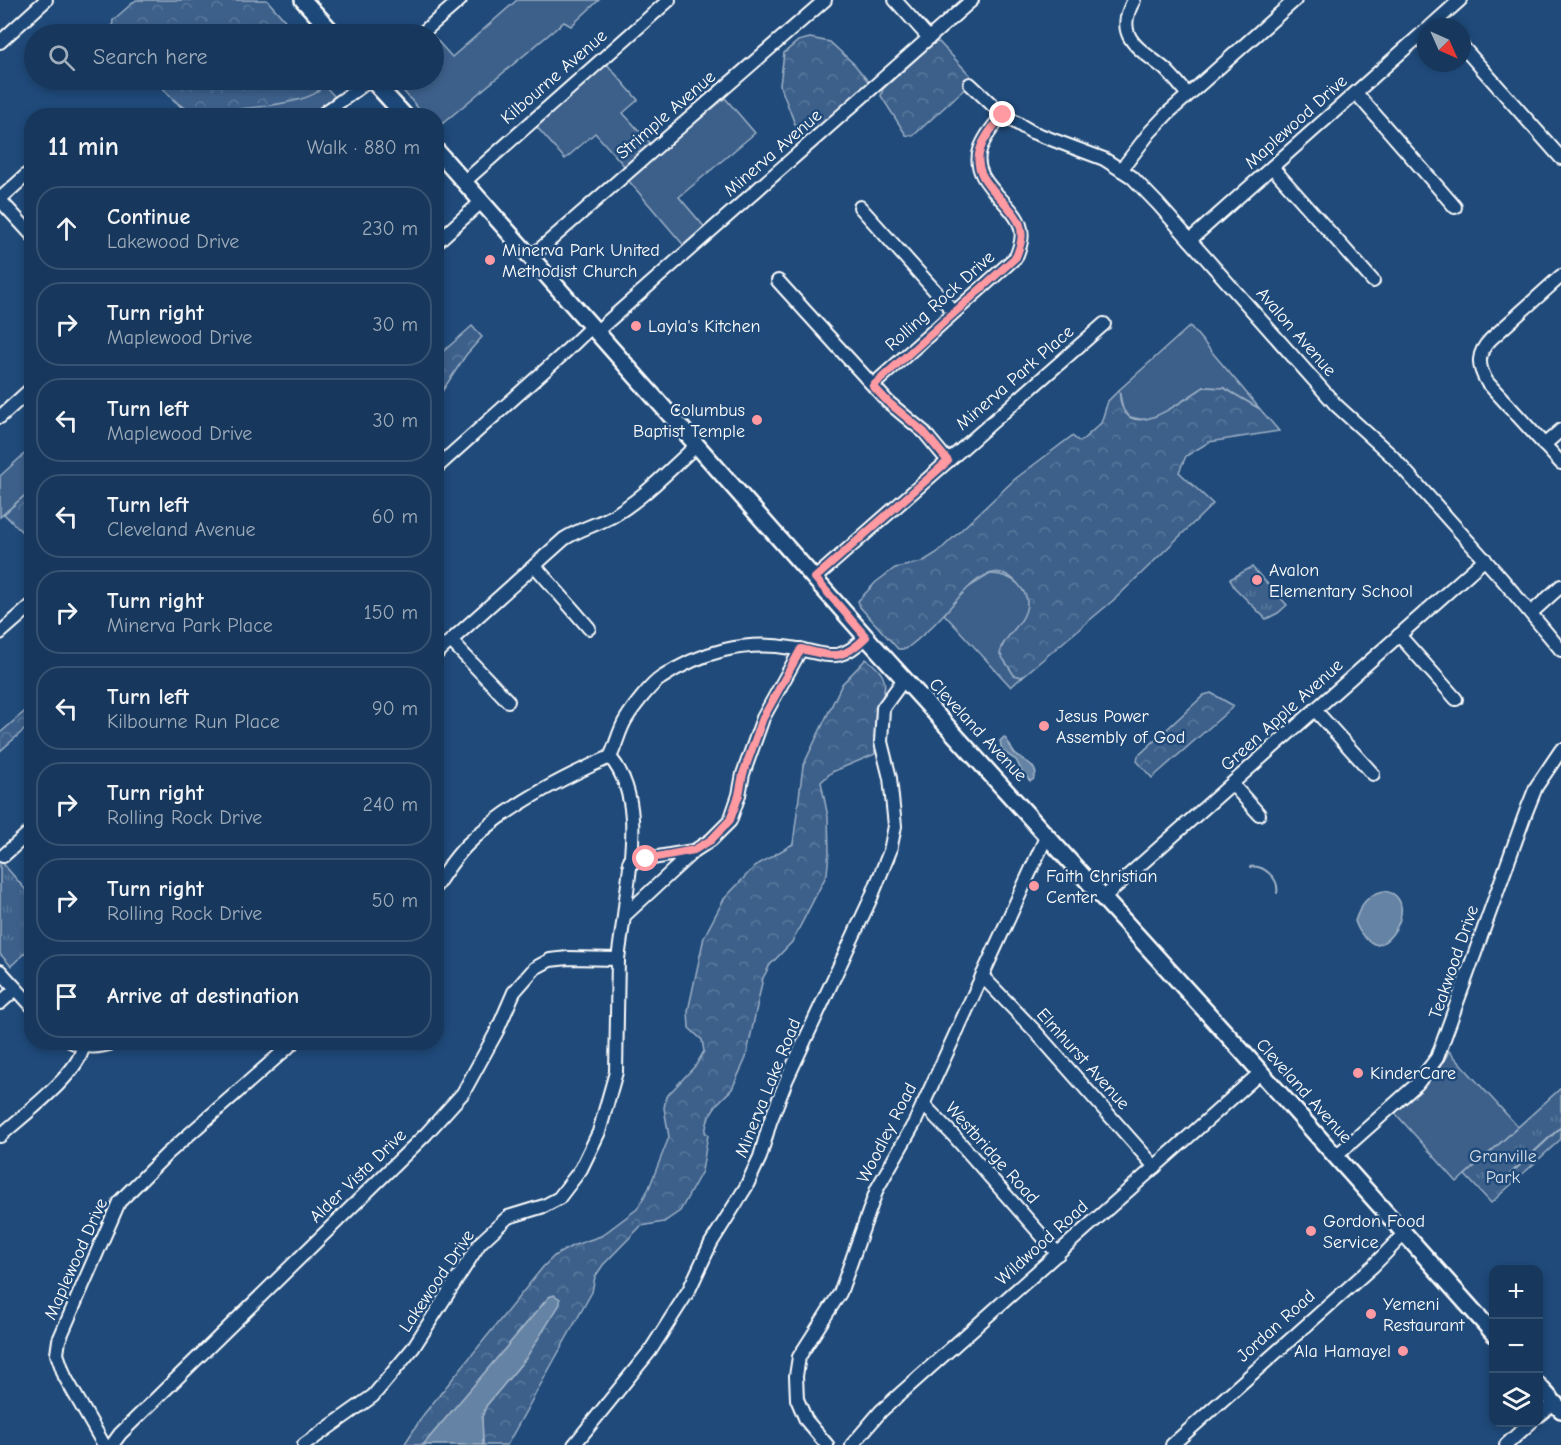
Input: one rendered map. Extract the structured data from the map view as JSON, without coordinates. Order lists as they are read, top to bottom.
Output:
{
  "streets": {
    "main road": ["Cleveland Avenue"],
    "street": [
      "Kilbourne Avenue",
      "Strimple Avenue",
      "Maplewood Drive",
      "Minerva Avenue",
      "Rolling Rock Drive",
      "Avalon Avenue",
      "Minerva Park Place",
      "Green Apple Avenue",
      "Teakwood Drive",
      "Elmhurst Avenue",
      "Minerva Lake Road",
      "Woodley Road",
      "Westbridge Road",
      "Alder Vista Drive",
      "Wildwood Road",
      "Lakewood Drive",
      "Jordan Road"
    ]
  },
  "crossings": [
    ["Kilbourne Avenue", "Cleveland Avenue"],
    ["Strimple Avenue", "Cleveland Avenue"],
    ["Maplewood Drive", "Avalon Avenue"],
    ["Minerva Avenue", "Cleveland Avenue"],
    ["Rolling Rock Drive", "Avalon Avenue"],
    ["Avalon Avenue", "Green Apple Avenue"],
    ["Minerva Park Place", "Cleveland Avenue"],
    ["Green Apple Avenue", "Cleveland Avenue"],
    ["Cleveland Avenue", "Teakwood Drive"],
    ["Cleveland Avenue", "Minerva Lake Road"],
    ["Cleveland Avenue", "Woodley Road"],
    ["Cleveland Avenue", "Wildwood Road"],
    ["Cleveland Avenue", "Jordan Road"],
    ["Elmhurst Avenue", "Woodley Road"],
    ["Elmhurst Avenue", "Wildwood Road"],
    ["Woodley Road", "Westbridge Road"],
    ["Westbridge Road", "Wildwood Road"],
    ["Alder Vista Drive", "Lakewood Drive"]
  ],
  "parks": ["Granville Park"],
  "places": [
    "Minerva Park United Methodist Church",
    "Layla's Kitchen",
    "Columbus Baptist Temple",
    "Avalon Elementary School",
    "Jesus Power Assembly of God",
    "Faith Christian Center",
    "KinderCare",
    "Gordon Food Service",
    "Yemeni Restaurant",
    "Ala Hamayel"
  ],
  "north": "bottom right",
  "page": {
    "search": "Search here",
    "heading": ["11 min", "Walk · 880 m"],
    "list": [
      ["Continue", "Lakewood Drive", "230 m"],
      ["Turn right", "Maplewood Drive", "30 m"],
      ["Turn left", "Maplewood Drive", "30 m"],
      ["Turn left", "Cleveland Avenue", "60 m"],
      ["Turn right", "Minerva Park Place", "150 m"],
      ["Turn left", "Kilbourne Run Place", "90 m"],
      ["Turn right", "Rolling Rock Drive", "240 m"],
      ["Turn right", "Rolling Rock Drive", "50 m"],
      "Arrive at destination"
    ],
    "map_buttons": ["+", "−"]
  }
}
